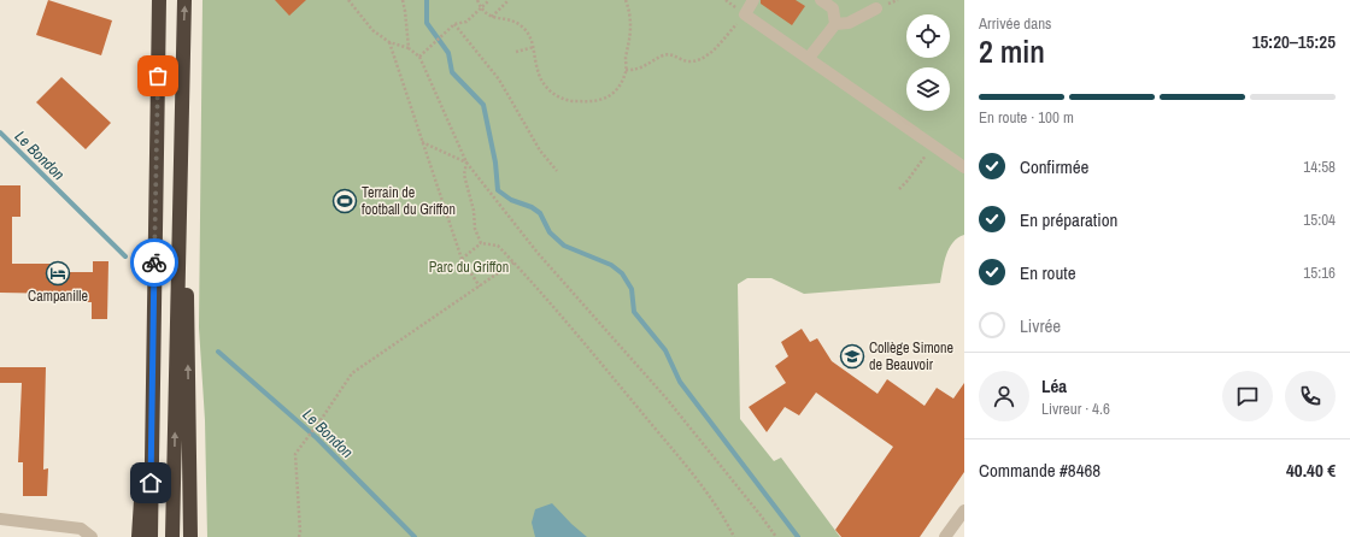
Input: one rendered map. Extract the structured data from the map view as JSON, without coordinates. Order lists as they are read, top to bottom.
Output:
{
  "water": ["Le Bondon"],
  "parks": ["Parc du Griffon"],
  "places": {
    "sports": ["Terrain de football du Griffon"],
    "hotel": ["Campanille"],
    "school or university": ["Collège Simone de Beauvoir"]
  },
  "page": {
    "heading": ["2 min", "Arrivée dans", "15:20–15:25"],
    "panel": [
      "Léa",
      "Livreur · 4.6",
      "Commande #8468",
      "40.40 €"
    ],
    "bar": "En route · 100 m",
    "list": [
      ["Confirmée", "14:58"],
      ["En préparation", "15:04"],
      ["En route", "15:16"],
      "Livrée"
    ]
  }
}
